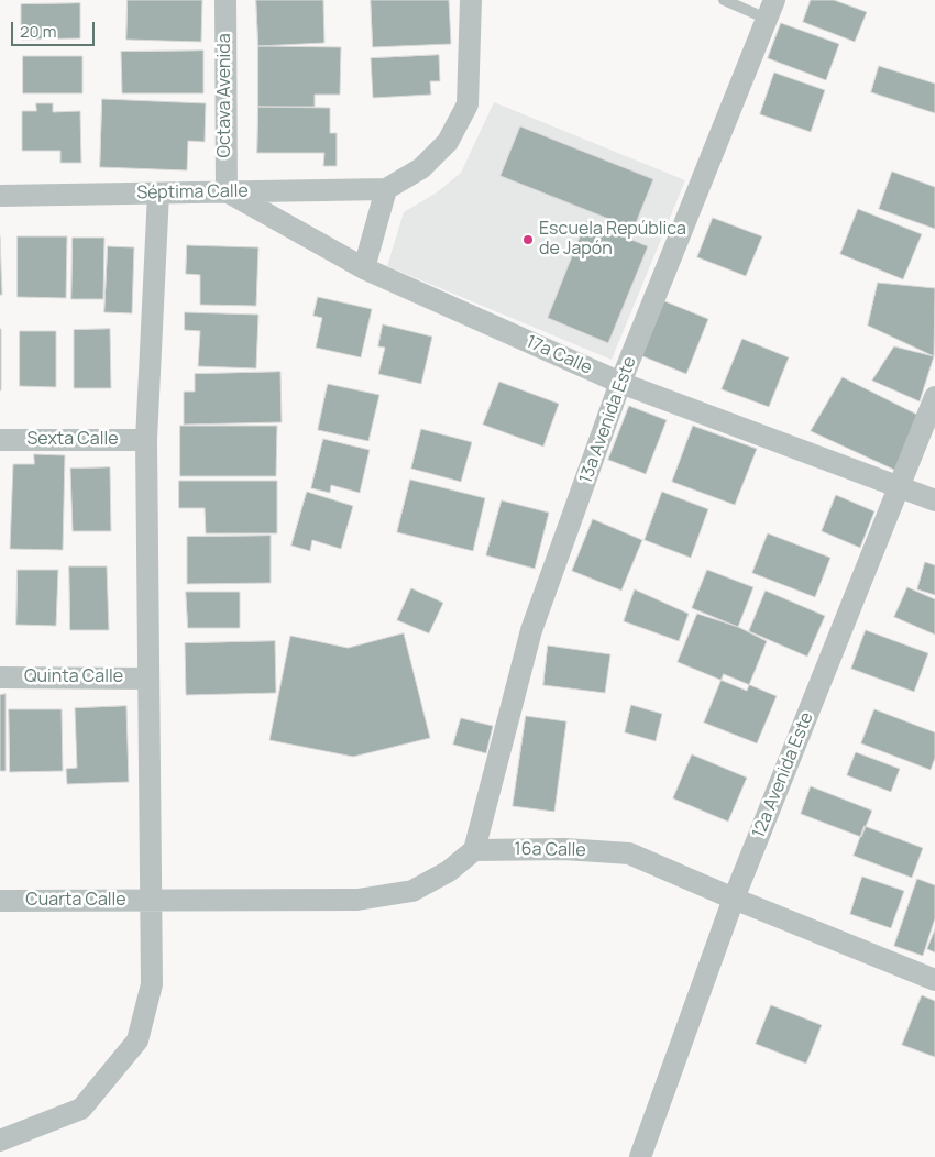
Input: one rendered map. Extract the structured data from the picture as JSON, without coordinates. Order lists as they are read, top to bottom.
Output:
{
  "streets": {
    "street": [
      "Octava Avenida",
      "Séptima Calle",
      "17a Calle",
      "13a Avenida Este",
      "Sexta Calle",
      "Quinta Calle",
      "12a Avenida Este",
      "16a Calle",
      "Cuarta Calle"
    ]
  },
  "crossings": [
    ["Octava Avenida", "Séptima Calle"],
    ["Octava Avenida", "17a Calle"],
    ["Séptima Calle", "17a Calle"],
    ["17a Calle", "13a Avenida Este"],
    ["17a Calle", "12a Avenida Este"],
    ["13a Avenida Este", "16a Calle"],
    ["12a Avenida Este", "16a Calle"]
  ],
  "places": ["Escuela República de Japón"],
  "scale_bar": "20 m"
}
